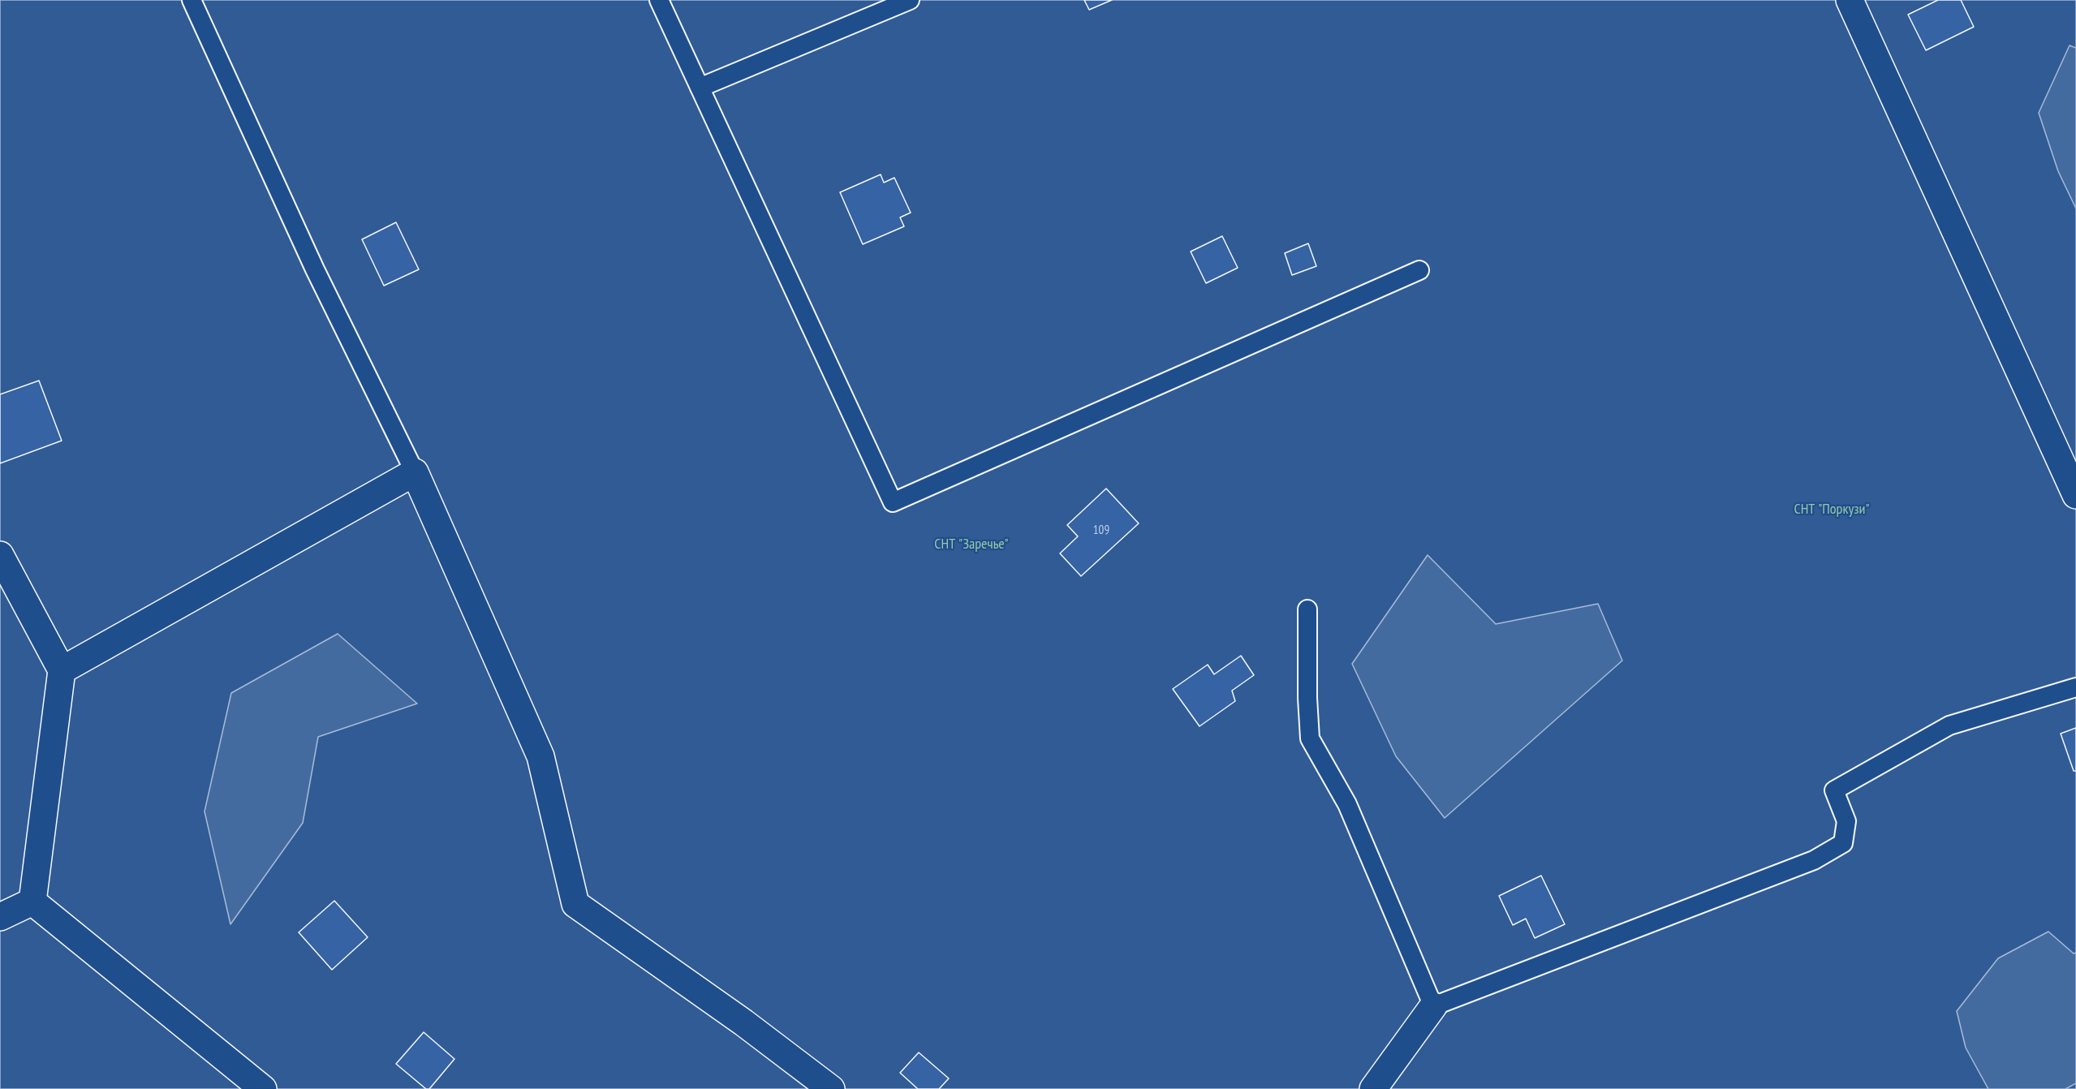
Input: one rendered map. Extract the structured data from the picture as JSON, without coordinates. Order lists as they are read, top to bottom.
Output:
{
  "parks": ["СНТ \"Поркузи\"", "СНТ \"Заречье\""],
  "house_numbers": ["109"]
}
